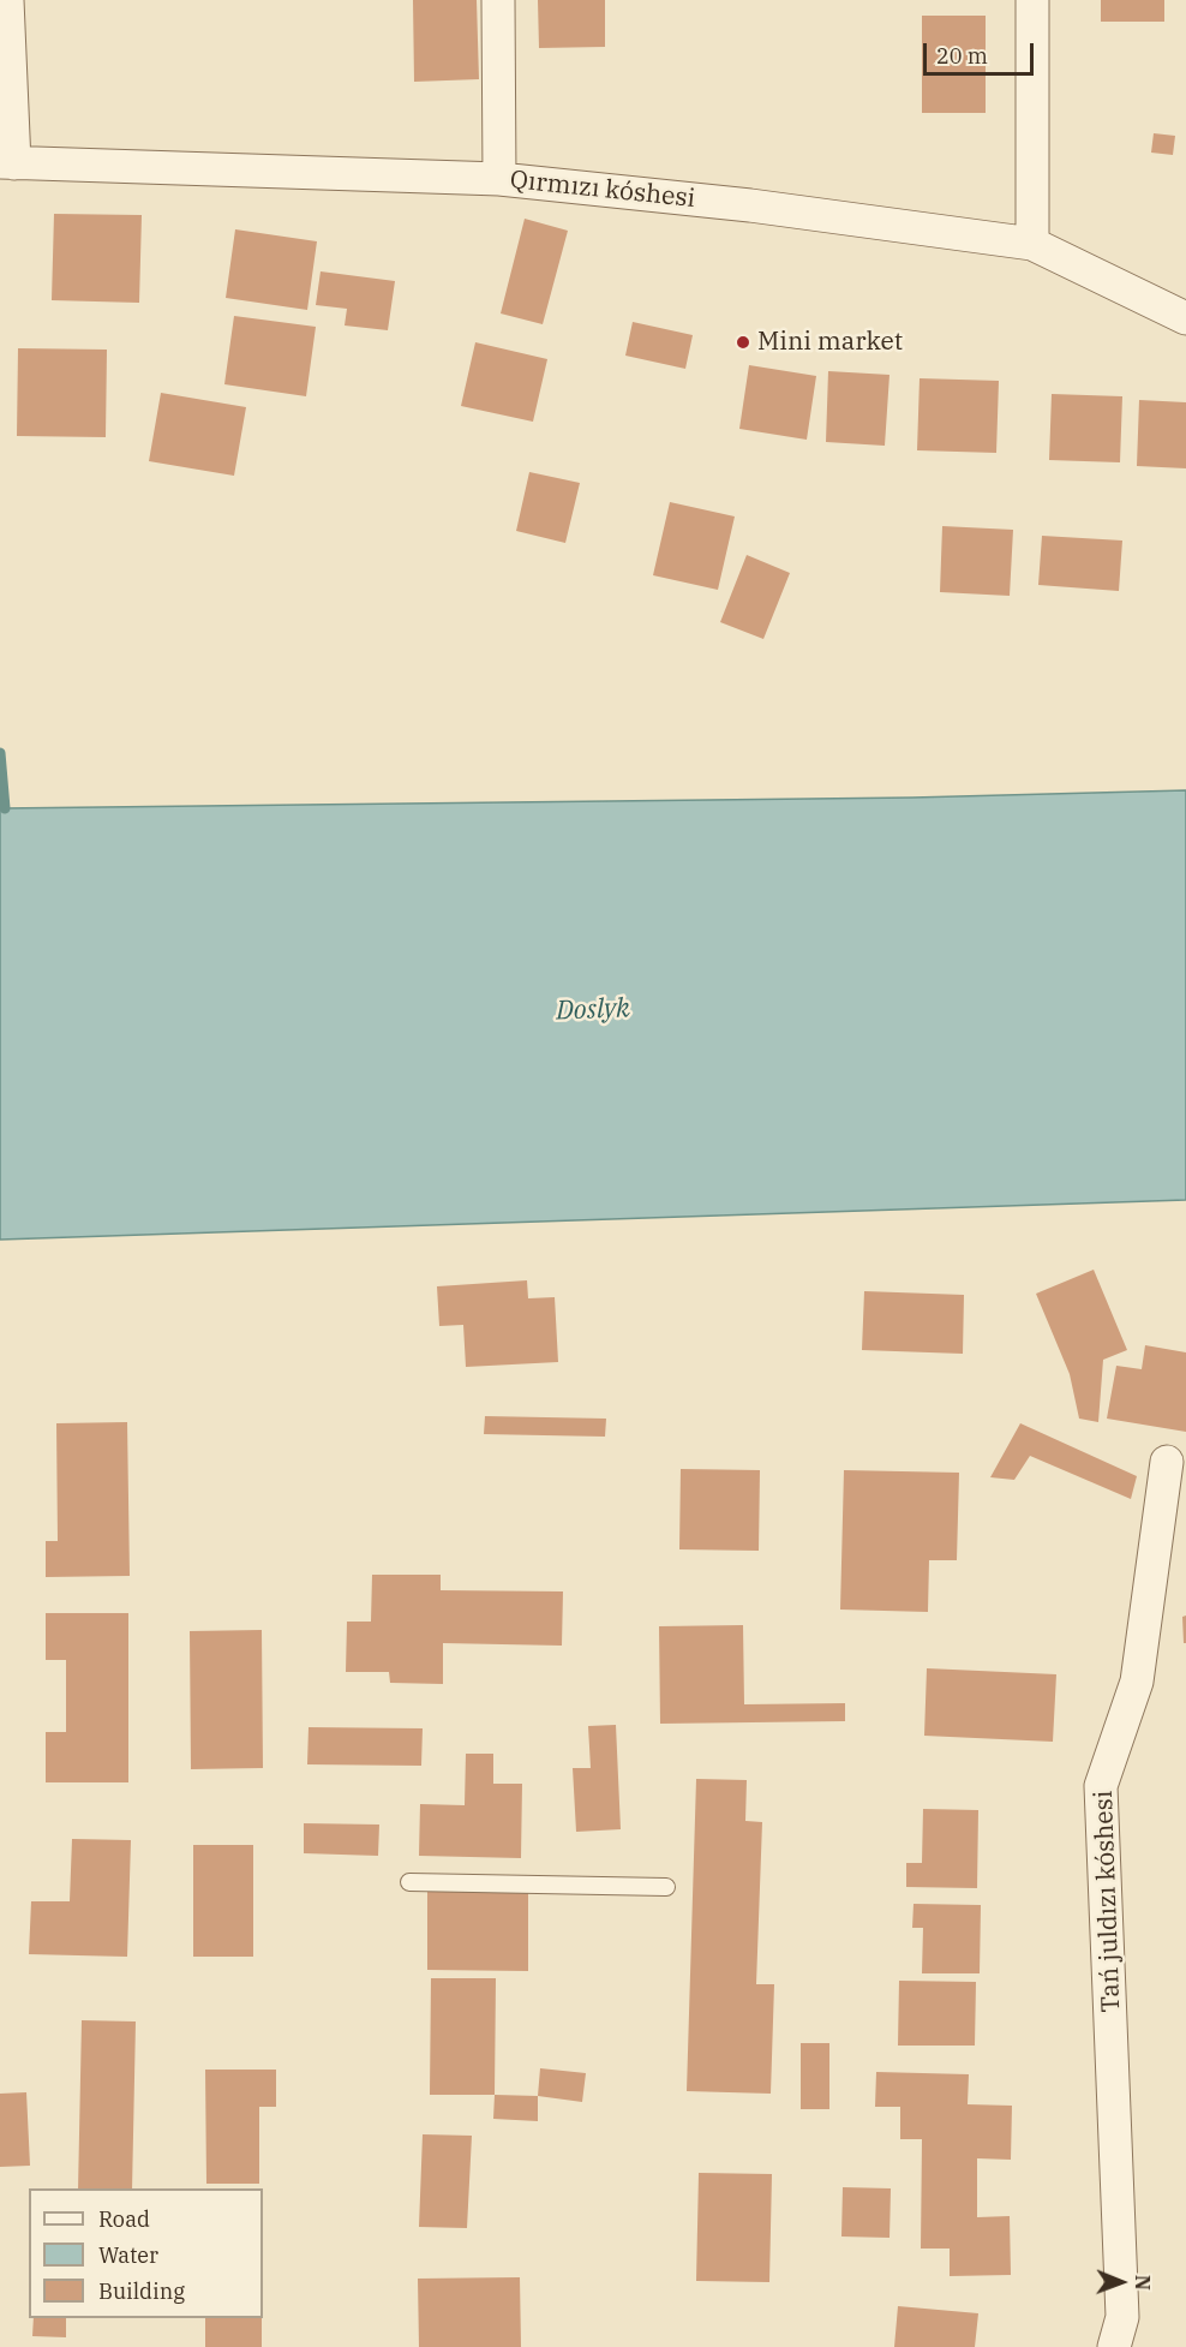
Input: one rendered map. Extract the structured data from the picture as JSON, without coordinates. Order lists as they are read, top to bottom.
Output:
{
  "streets": {
    "street": ["Qırmızı kóshesi", "Tań juldızı kóshesi"]
  },
  "water": ["Doslyk"],
  "places": ["Mini market"],
  "legend": ["Road", "Water", "Building"],
  "scale_bar": "20 m",
  "north": "right"
}
